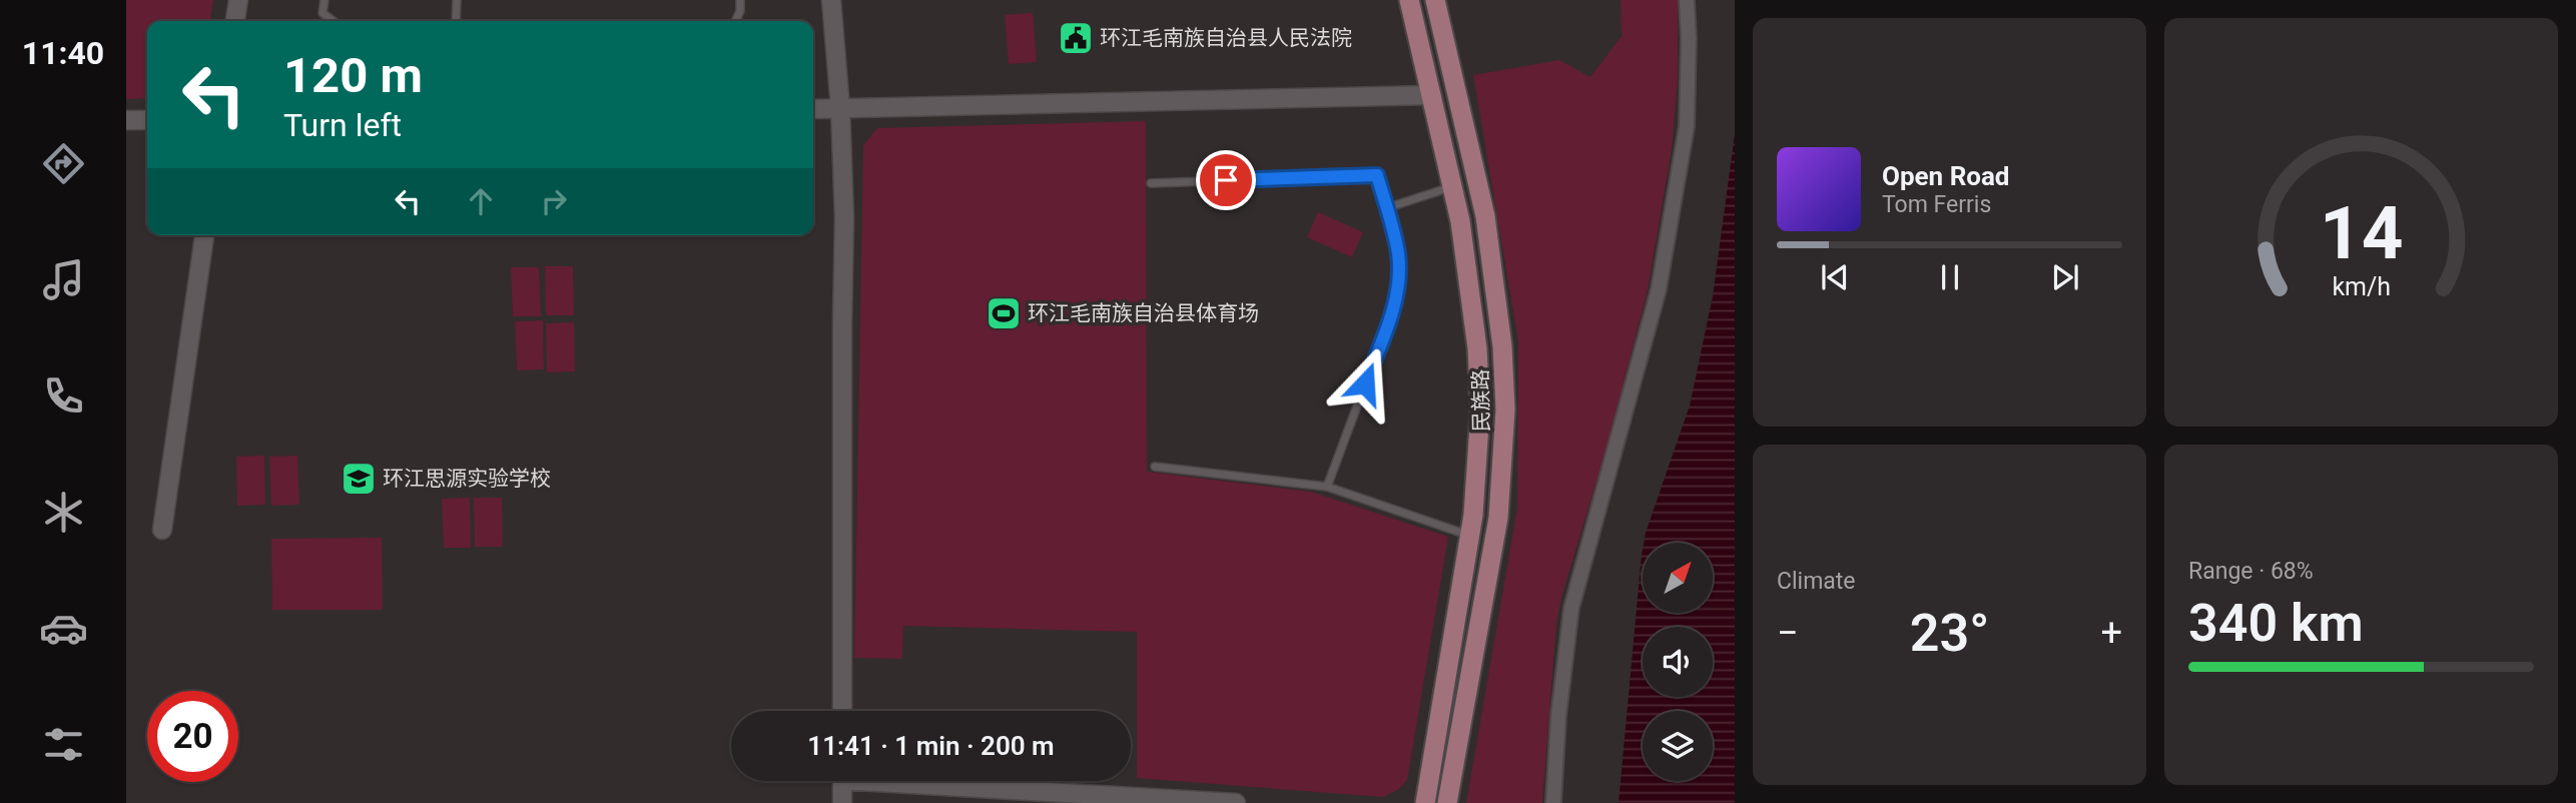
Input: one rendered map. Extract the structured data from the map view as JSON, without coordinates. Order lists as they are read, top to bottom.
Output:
{
  "streets": {
    "main road": ["民族路"]
  },
  "places": {
    "public building": ["环江毛南族自治县人民法院"],
    "sports": ["环江毛南族自治县体育场"],
    "school or university": ["环江思源实验学校"]
  },
  "north": "top right",
  "page": {
    "tabs": "11:40",
    "turn": ["120 m", "Turn left"],
    "song": ["Open Road", "Tom Ferris"],
    "tile": [
      "Climate",
      ["Range · 68%", "340 km"]
    ],
    "heat": ["−", "23°", "+"],
    "limit": "20",
    "trip": "11:41 · 1 min · 200 m",
    "gauge": ["14", "km/h"]
  }
}
